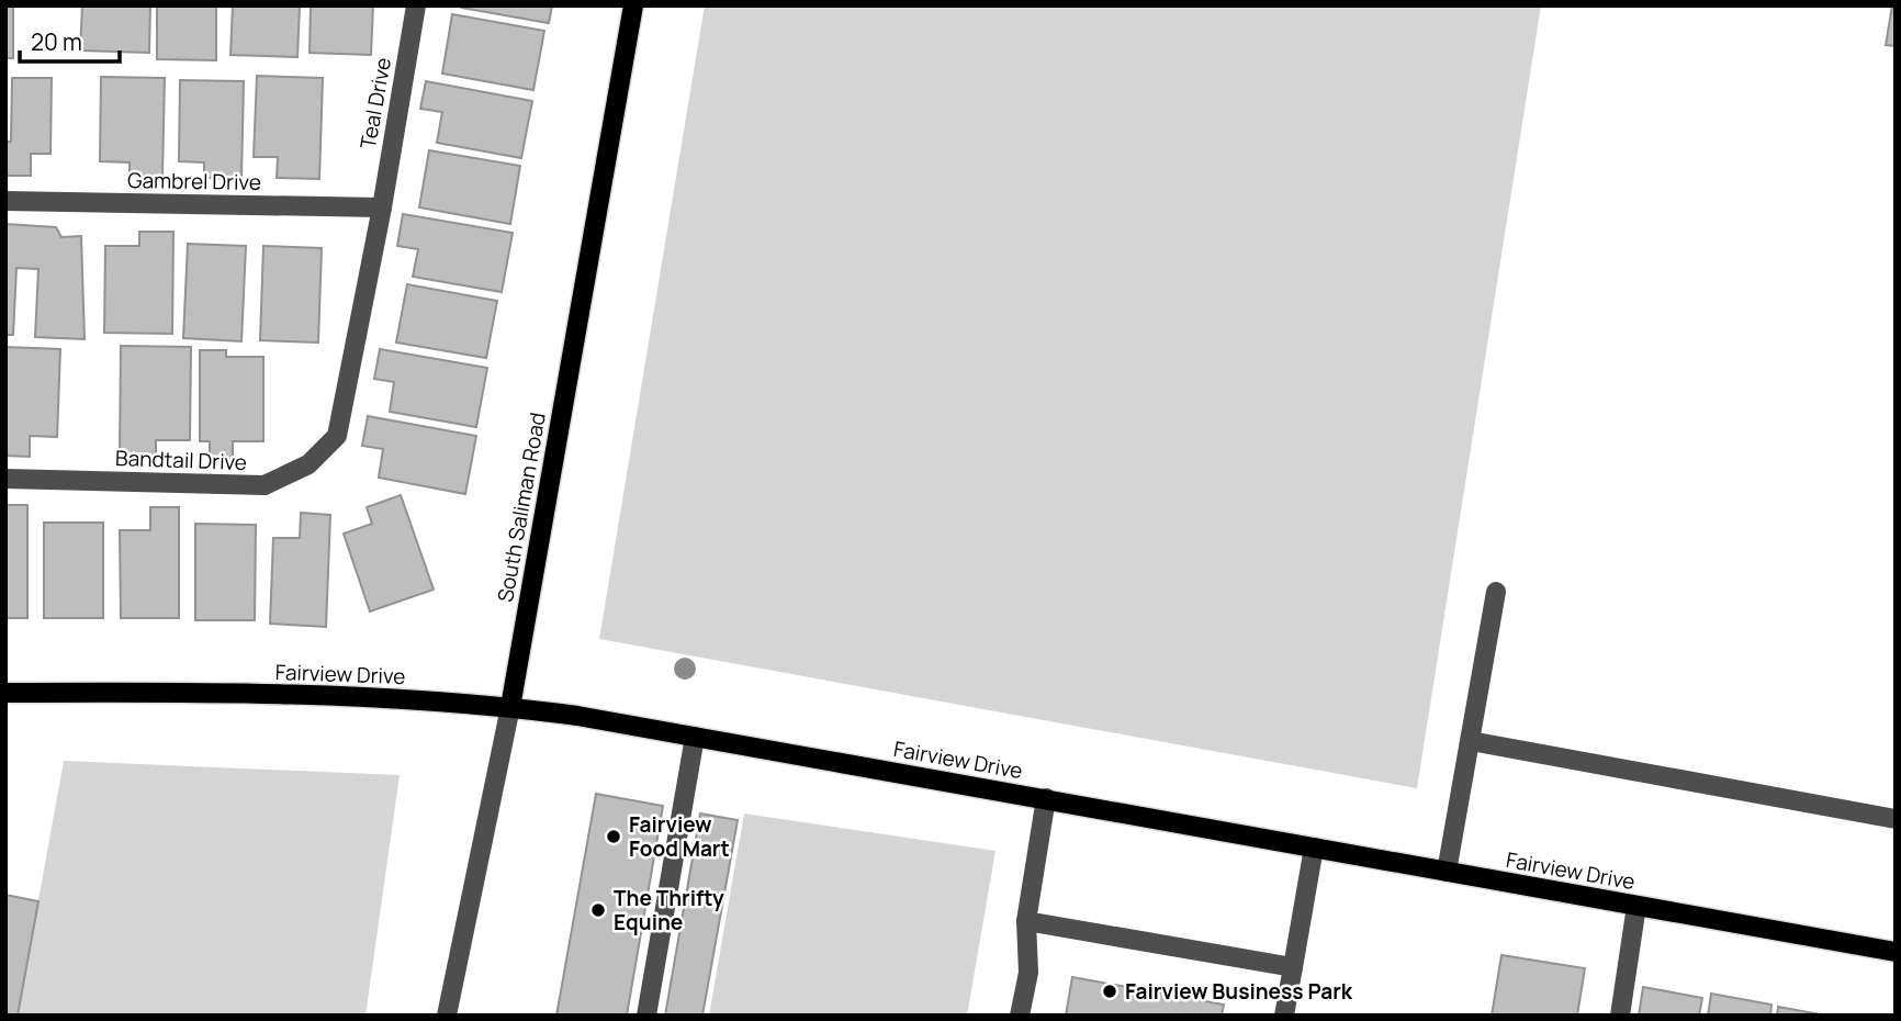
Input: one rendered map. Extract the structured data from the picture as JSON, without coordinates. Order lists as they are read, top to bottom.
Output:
{
  "streets": {
    "main road": ["South Saliman Road", "Fairview Drive"],
    "street": ["Teal Drive", "Gambrel Drive", "Bandtail Drive"]
  },
  "crossings": [
    ["Teal Drive", "Gambrel Drive"],
    ["Teal Drive", "Bandtail Drive"],
    ["Gambrel Drive", "Bandtail Drive"],
    ["South Saliman Road", "Fairview Drive"]
  ],
  "places": ["Fairview Food Mart", "The Thrifty Equine", "Fairview Business Park"],
  "scale_bar": "20 m"
}
